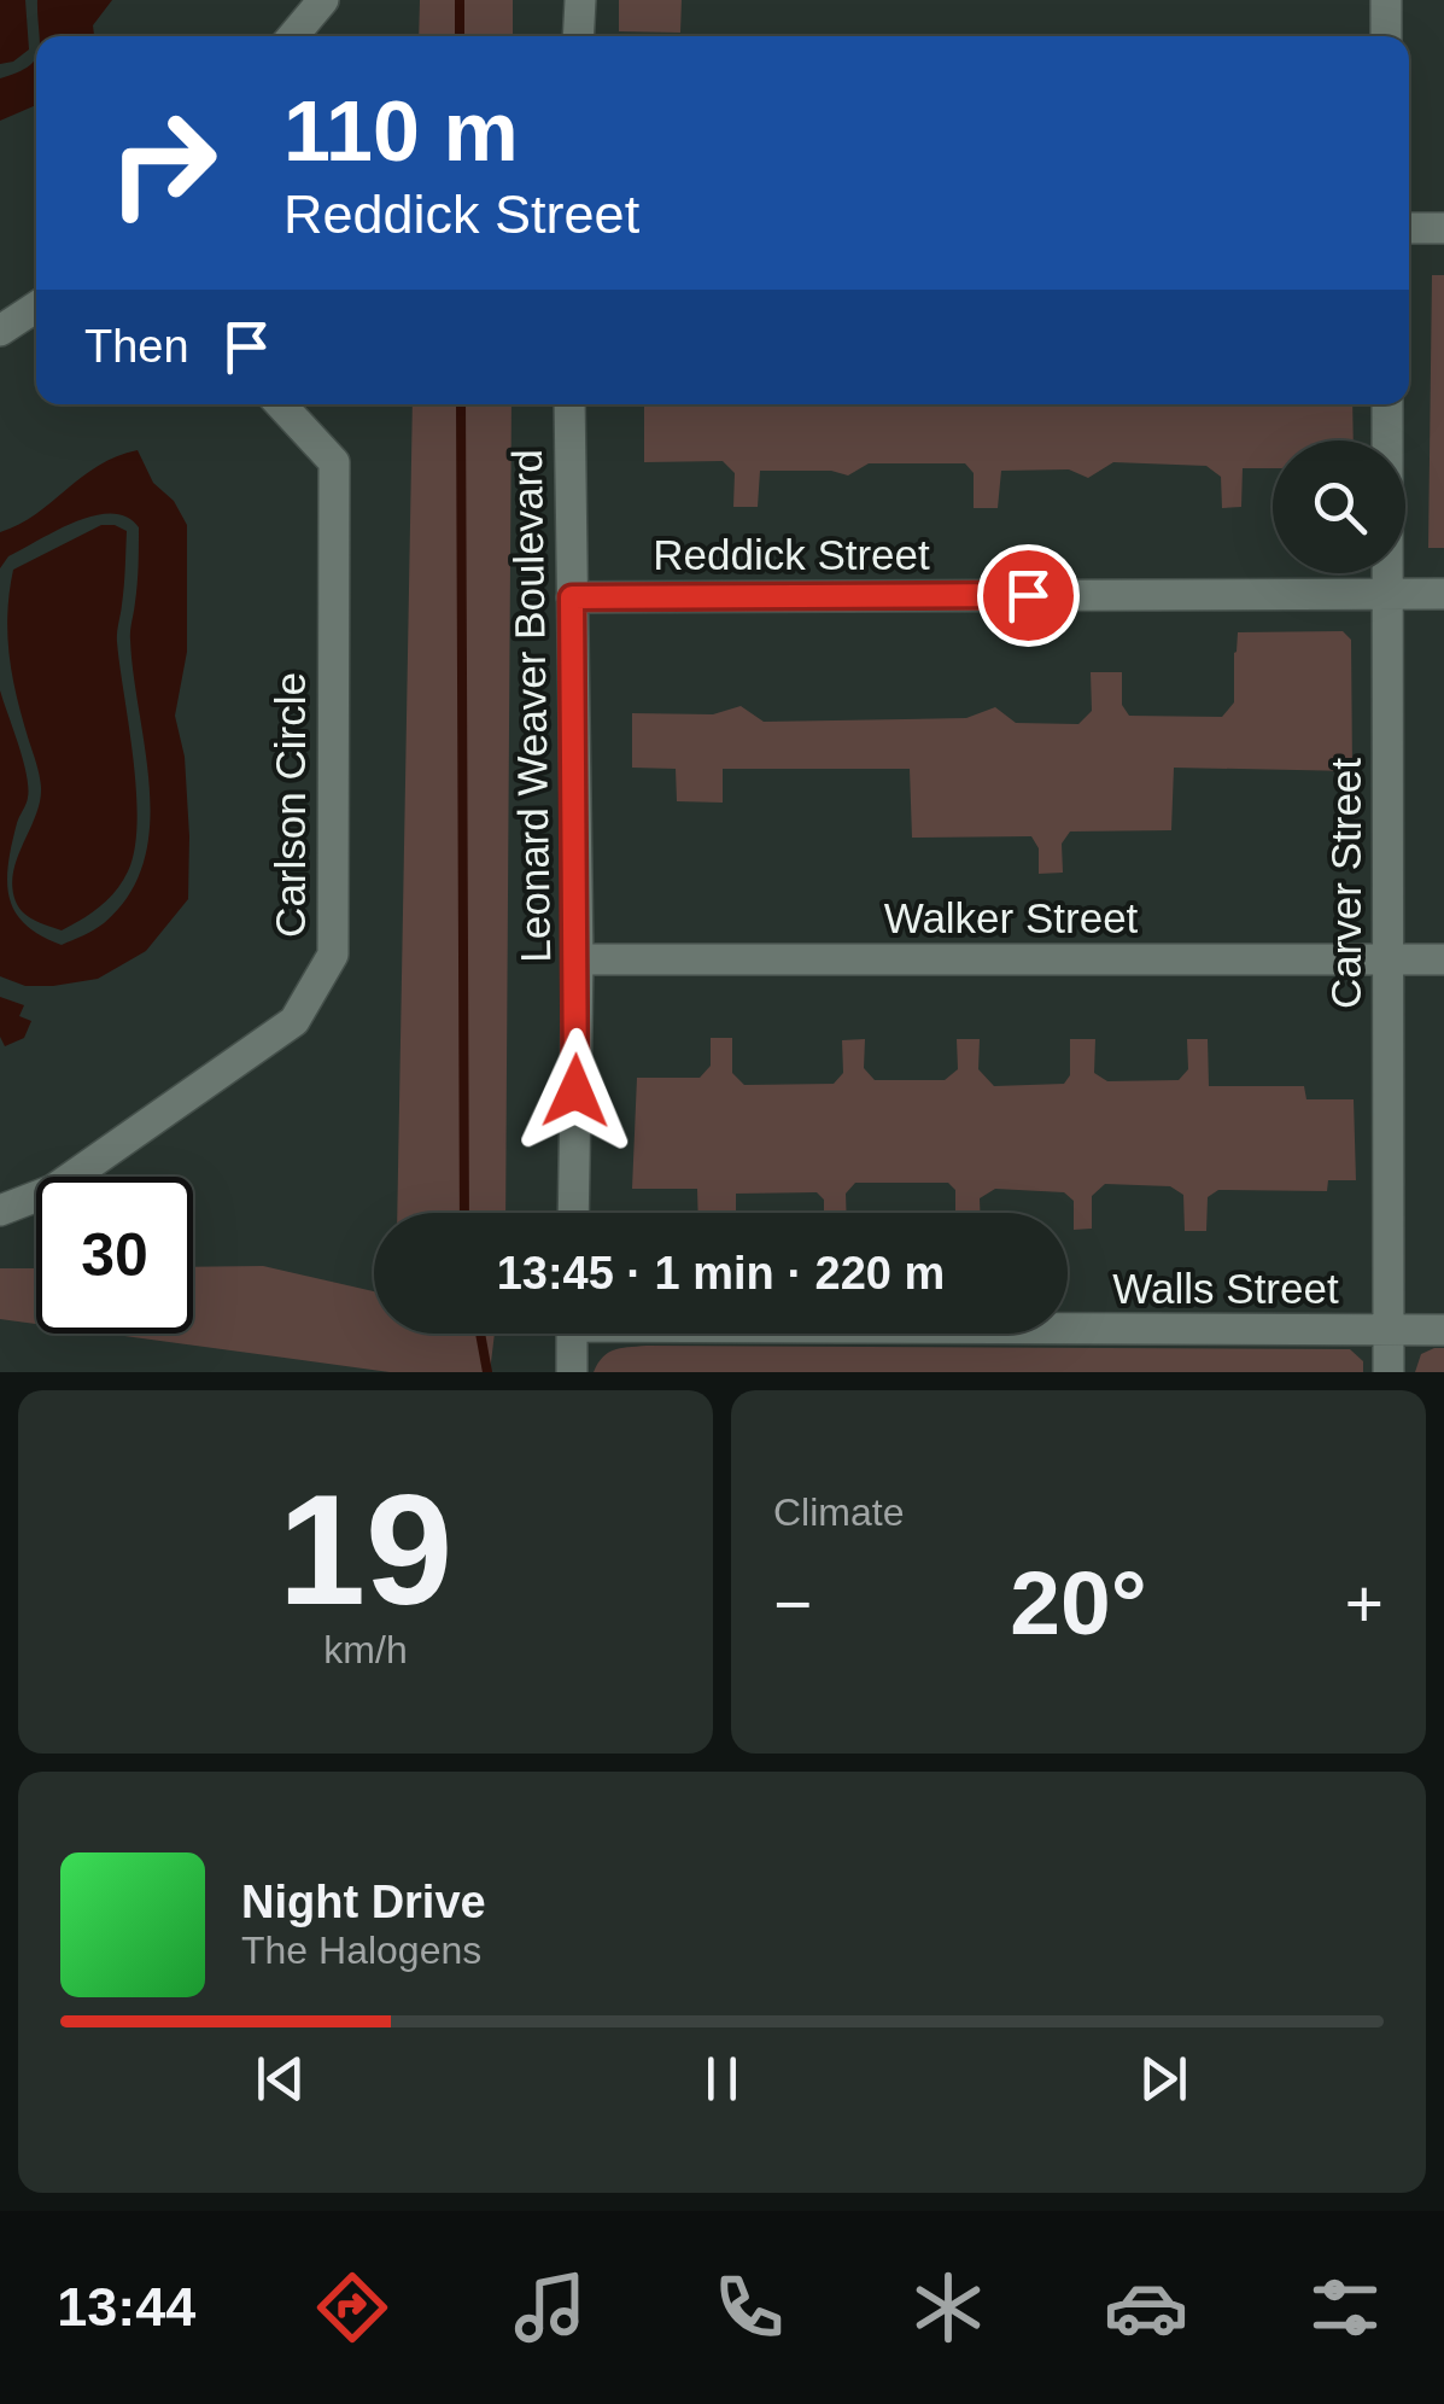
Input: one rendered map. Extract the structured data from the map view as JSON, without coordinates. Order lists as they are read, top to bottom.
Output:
{
  "streets": {
    "street": [
      "Reddick Street",
      "Leonard Weaver Boulevard",
      "Carlson Circle",
      "Carver Street",
      "Walker Street",
      "Walls Street"
    ]
  },
  "crossings": [
    ["Reddick Street", "Leonard Weaver Boulevard"],
    ["Reddick Street", "Carver Street"],
    ["Leonard Weaver Boulevard", "Walker Street"],
    ["Carver Street", "Walker Street"],
    ["Carver Street", "Walls Street"]
  ],
  "page": {
    "turn": ["110 m", "Reddick Street"],
    "then": "Then",
    "limit": "30",
    "trip": "13:45 · 1 min · 220 m",
    "tile": [
      ["19", "km/h"],
      "Climate"
    ],
    "heat": ["−", "20°", "+"],
    "song": ["Night Drive", "The Halogens"],
    "tabs": "13:44"
  }
}
